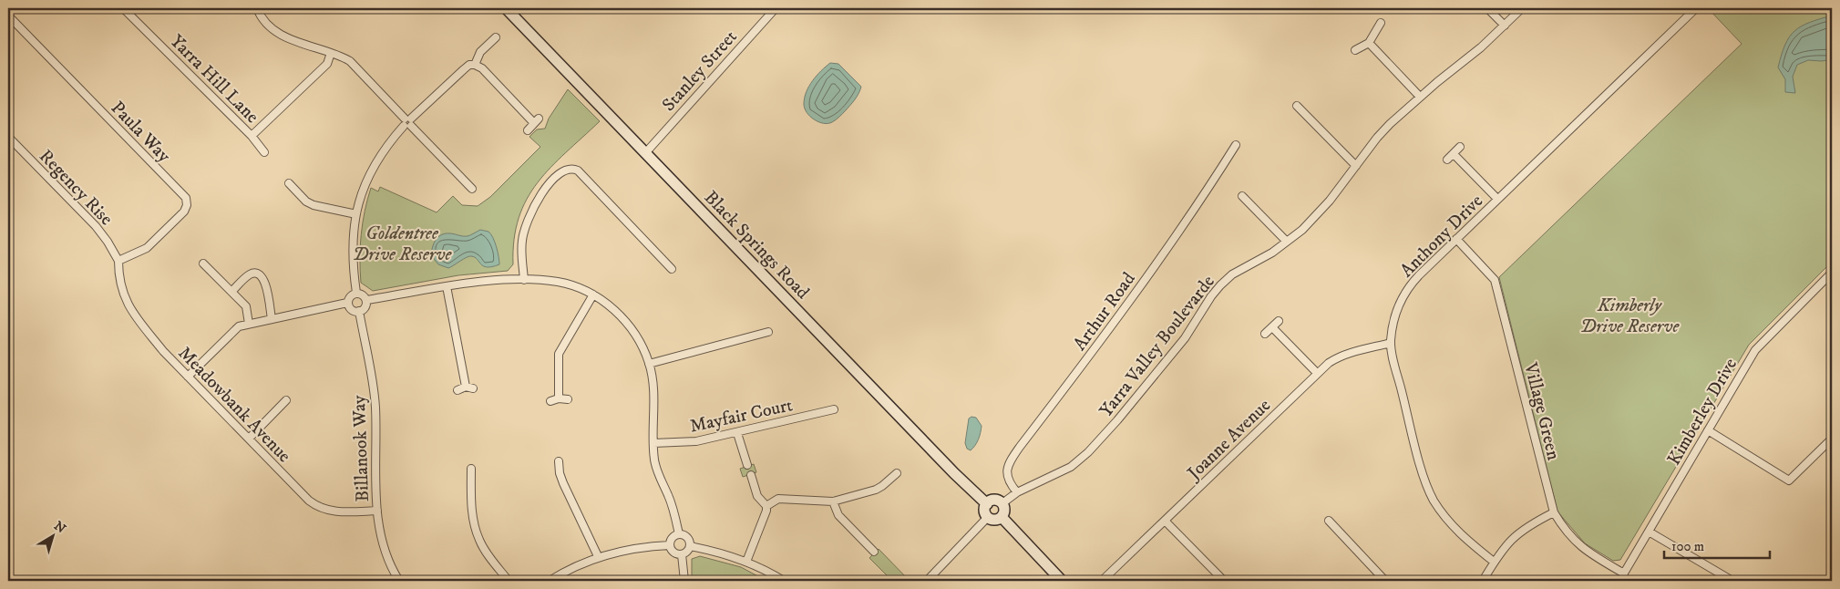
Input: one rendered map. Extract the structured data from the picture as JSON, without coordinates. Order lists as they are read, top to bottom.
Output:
{
  "streets": {
    "main road": ["Black Springs Road"],
    "street": [
      "Stanley Street",
      "Yarra Hill Lane",
      "Paula Way",
      "Regency Rise",
      "Anthony Drive",
      "Arthur Road",
      "Yarra Valley Boulevarde",
      "Meadowbank Avenue",
      "Village Green",
      "Kimberley Drive",
      "Mayfair Court",
      "Joanne Avenue",
      "Billanook Way"
    ]
  },
  "crossings": [
    ["Stanley Street", "Black Springs Road"],
    ["Paula Way", "Regency Rise"],
    ["Paula Way", "Meadowbank Avenue"],
    ["Regency Rise", "Meadowbank Avenue"],
    ["Anthony Drive", "Village Green"],
    ["Anthony Drive", "Joanne Avenue"],
    ["Black Springs Road", "Yarra Valley Boulevarde"],
    ["Arthur Road", "Yarra Valley Boulevarde"],
    ["Meadowbank Avenue", "Billanook Way"],
    ["Village Green", "Kimberley Drive"]
  ],
  "parks": ["Goldentree Drive Reserve", "Kimberly Drive Reserve"],
  "scale_bar": "100 m",
  "north": "top right"
}
